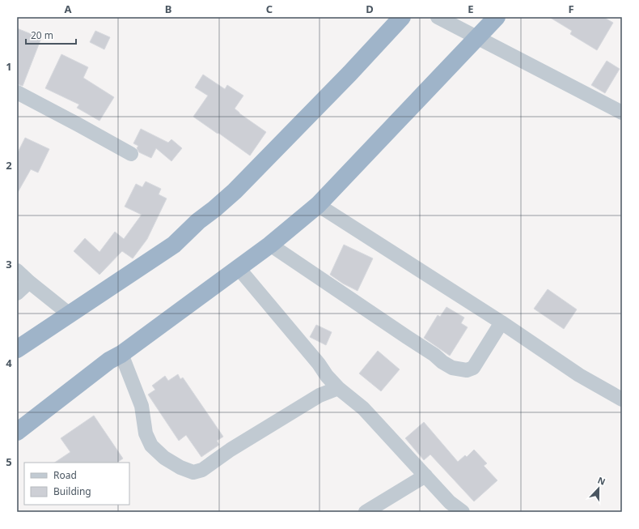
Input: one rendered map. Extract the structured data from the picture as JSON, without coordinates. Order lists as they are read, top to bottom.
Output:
{
  "legend": ["Road", "Building"],
  "scale_bar": "20 m",
  "north": "top",
  "grid": {
    "columns": [
      "A",
      "B",
      "C",
      "D",
      "E",
      "F"
    ],
    "rows": [
      "1",
      "2",
      "3",
      "4",
      "5"
    ]
  }
}
